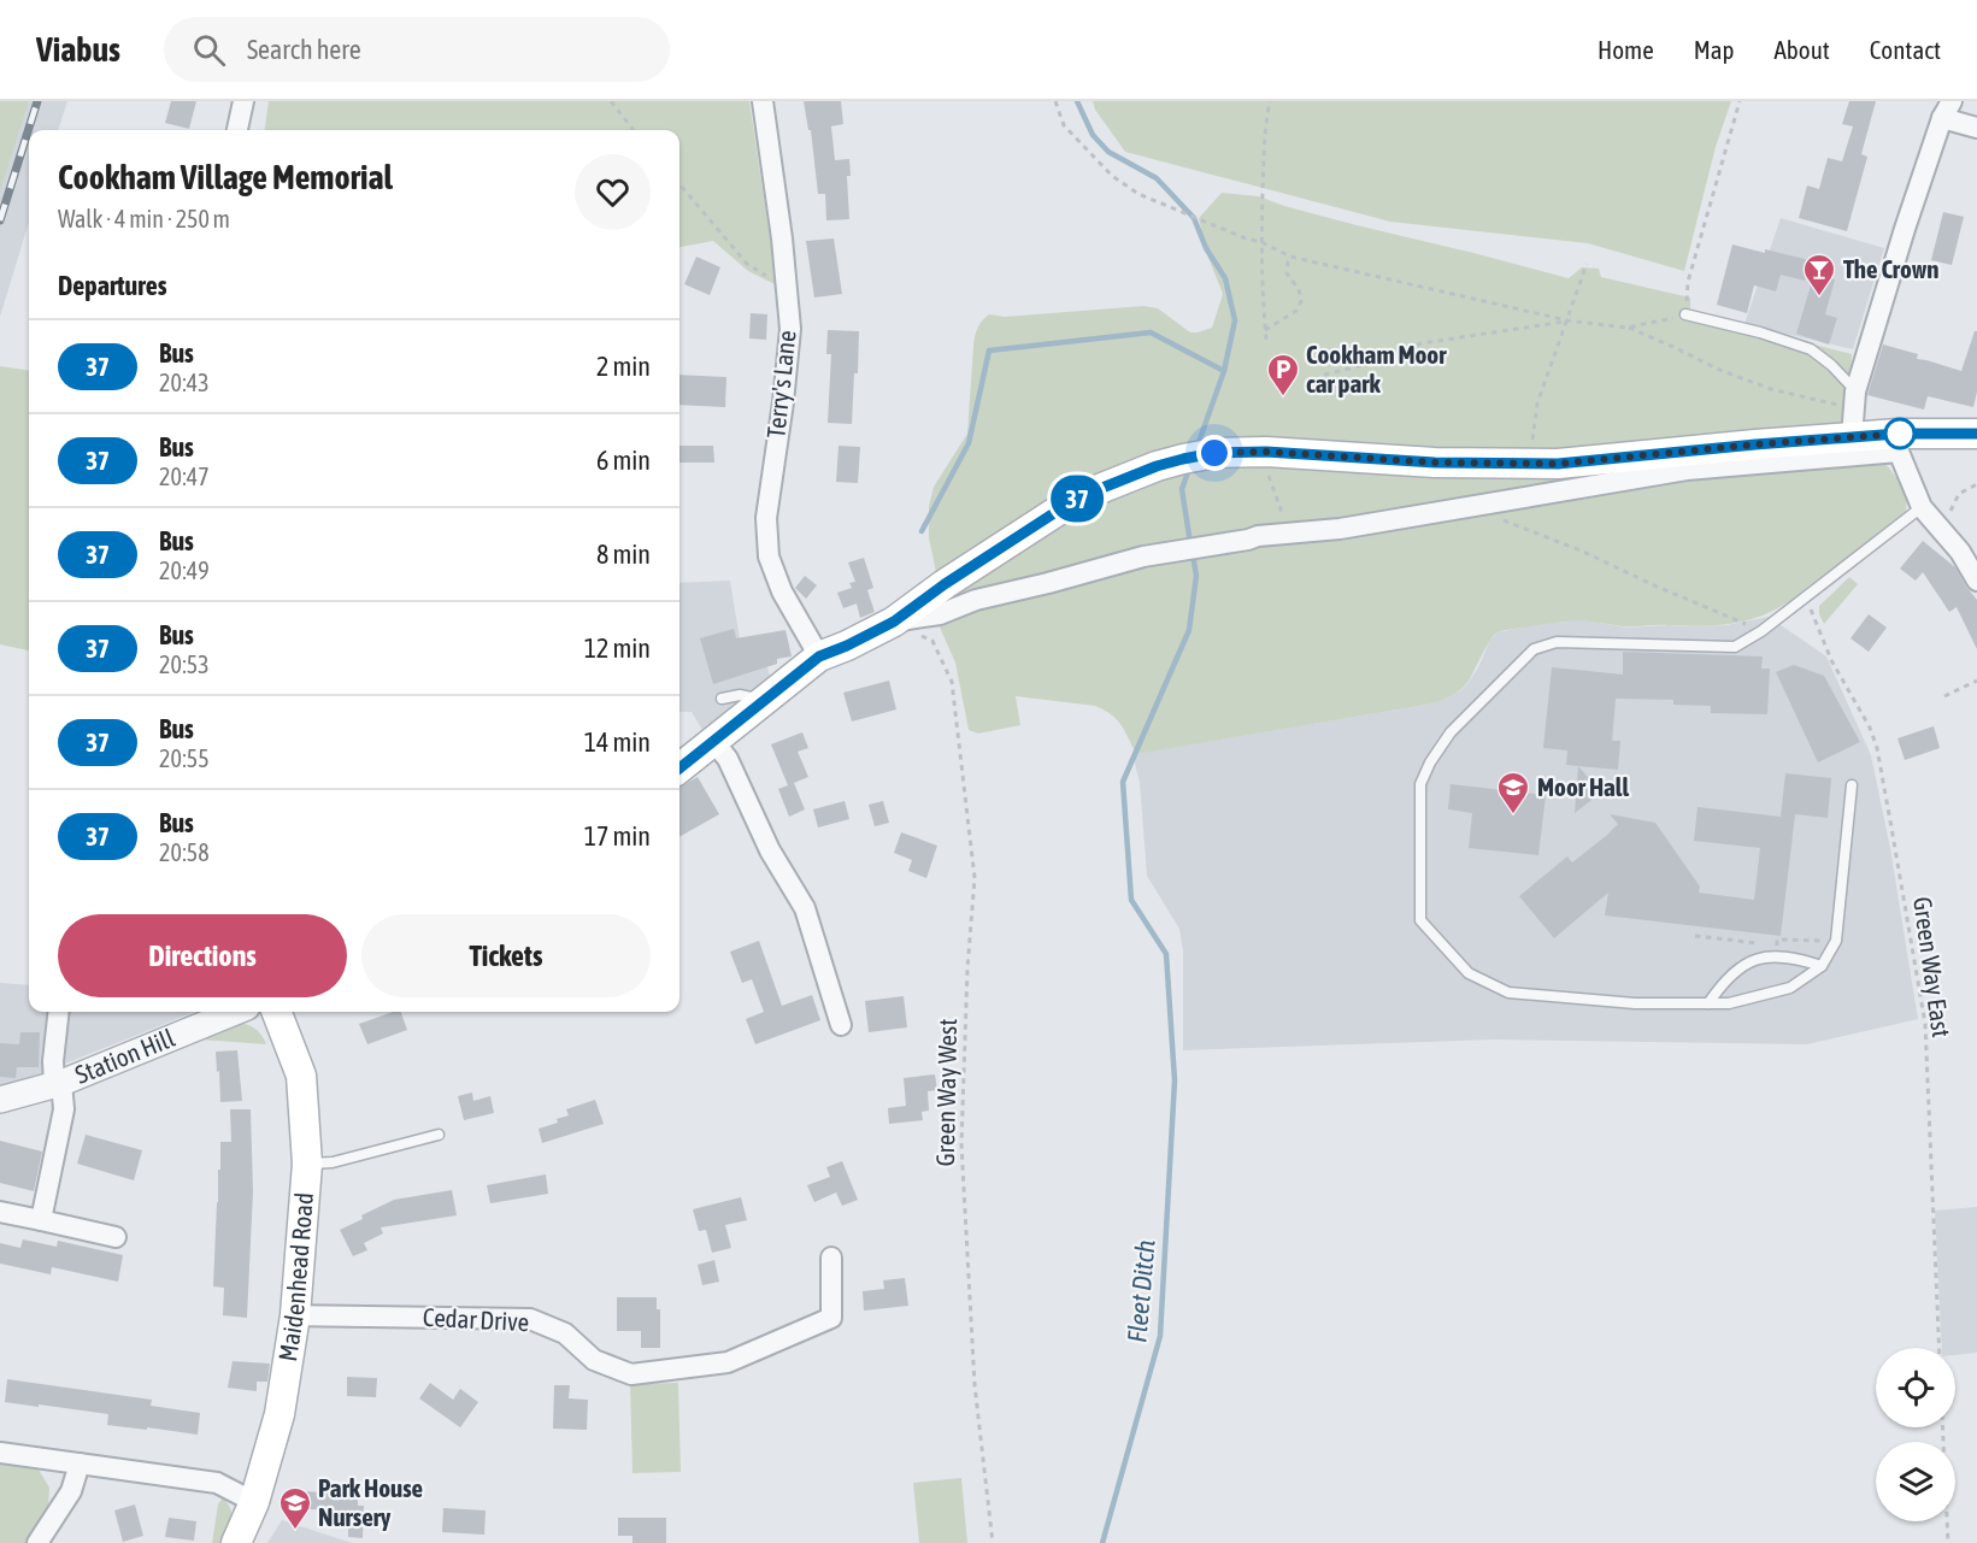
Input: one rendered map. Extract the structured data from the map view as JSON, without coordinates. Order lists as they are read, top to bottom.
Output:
{
  "streets": {
    "main road": ["Maidenhead Road"],
    "street": ["Terry's Lane", "Station Hill", "Cedar Drive"],
    "path": ["Green Way East", "Green Way West"]
  },
  "crossings": [
    ["Maidenhead Road", "Cedar Drive"]
  ],
  "water": ["Fleet Ditch"],
  "places": {
    "bar": ["The Crown"],
    "parking": ["Cookham Moor car park"],
    "school or university": ["Moor Hall", "Park House Nursery"]
  },
  "lines": ["bus line 37"],
  "page": {
    "header": "Viabus",
    "search": "Search here",
    "nav": [
      "Home",
      "Map",
      "About",
      "Contact"
    ],
    "on_map": "37",
    "heading": [
      ["Cookham Village Memorial", "Walk · 4 min · 250 m"],
      "Departures"
    ],
    "list": [
      {
        "mark": "37",
        "name": "Bus",
        "note": "20:43",
        "value": "2 min"
      },
      {
        "mark": "37",
        "name": "Bus",
        "note": "20:47",
        "value": "6 min"
      },
      {
        "mark": "37",
        "name": "Bus",
        "note": "20:49",
        "value": "8 min"
      },
      {
        "mark": "37",
        "name": "Bus",
        "note": "20:53",
        "value": "12 min"
      },
      {
        "mark": "37",
        "name": "Bus",
        "note": "20:55",
        "value": "14 min"
      },
      {
        "mark": "37",
        "name": "Bus",
        "note": "20:58",
        "value": "17 min"
      }
    ],
    "buttons": ["Directions", "Tickets"]
  }
}
